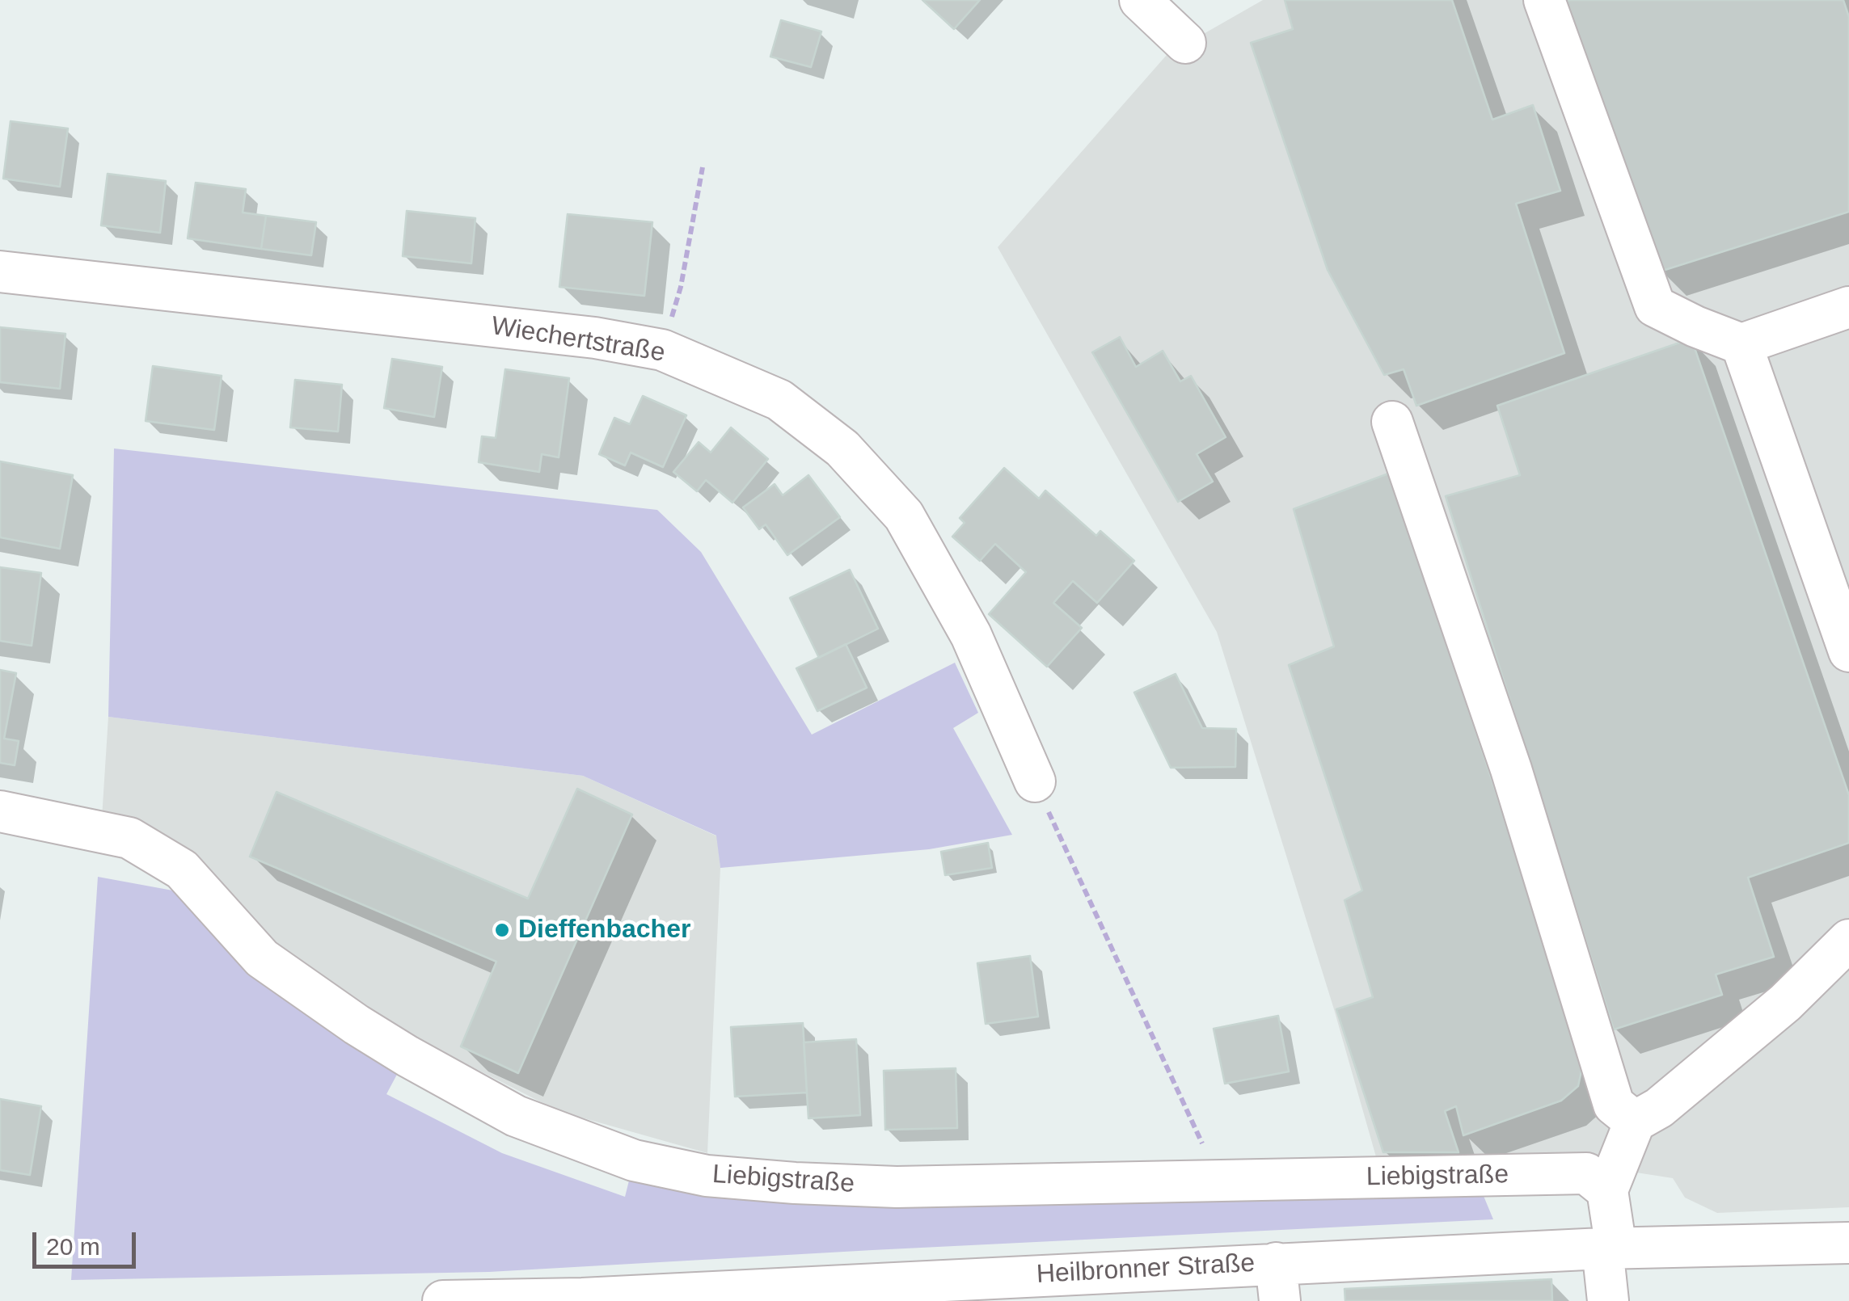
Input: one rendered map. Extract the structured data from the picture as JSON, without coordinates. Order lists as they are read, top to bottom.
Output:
{
  "streets": {
    "street": ["Wiechertstraße", "Liebigstraße", "Heilbronner Straße"]
  },
  "places": ["Dieffenbacher"],
  "scale_bar": "20 m"
}
